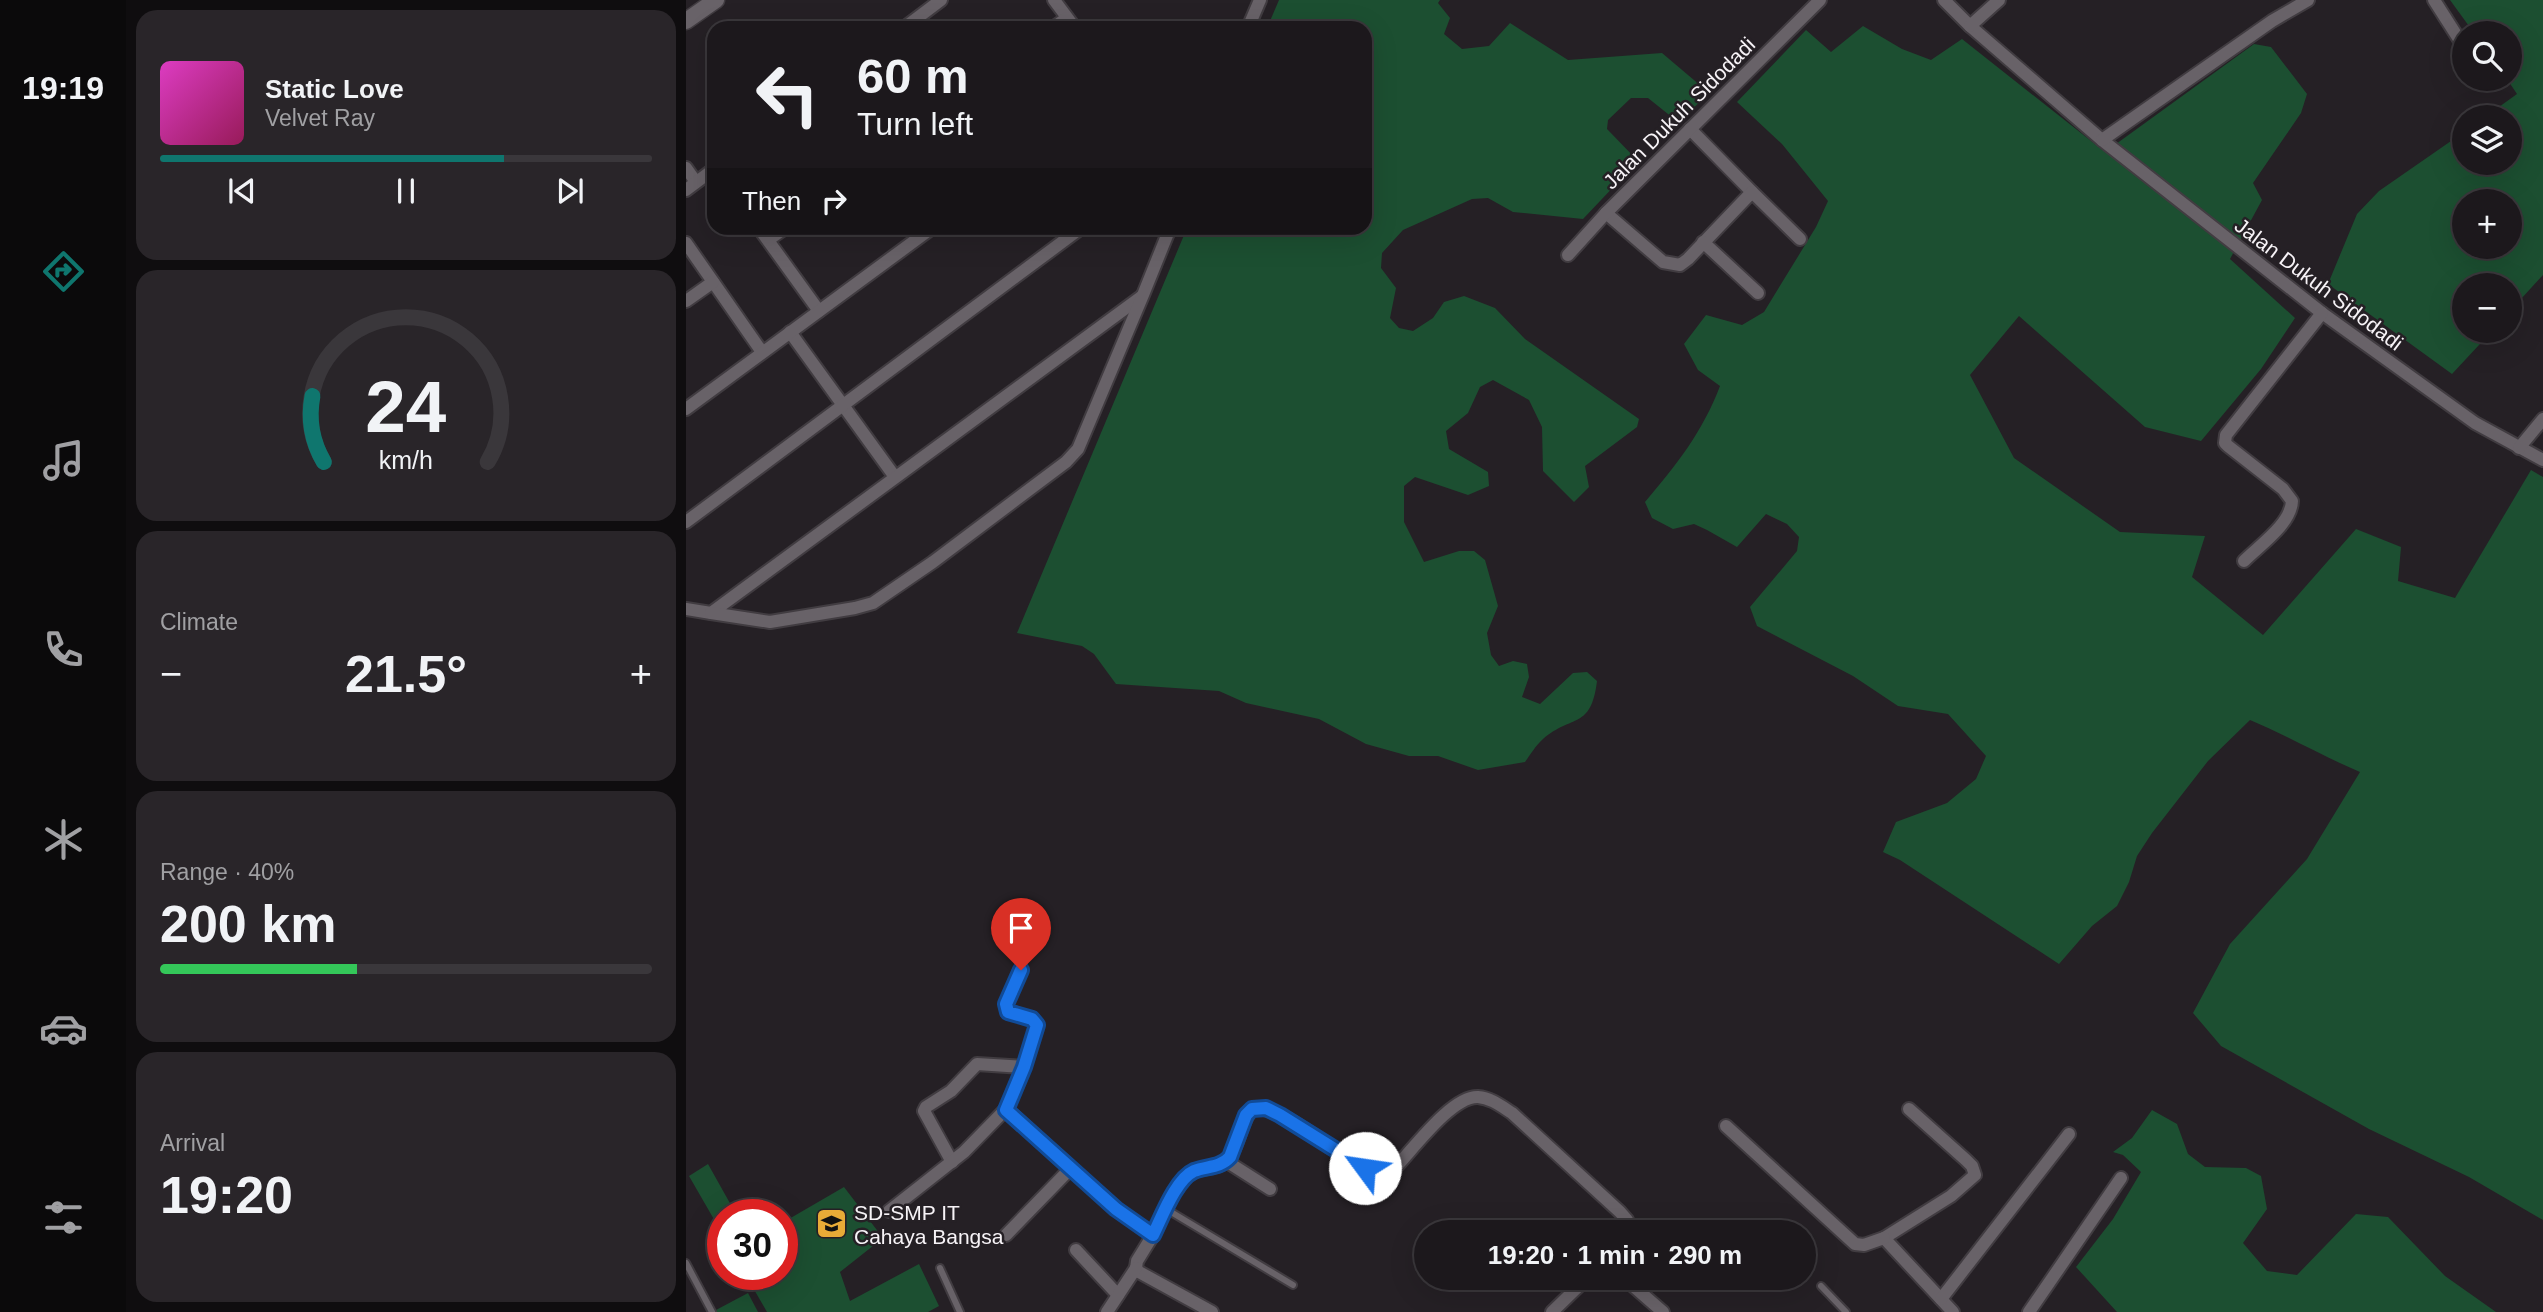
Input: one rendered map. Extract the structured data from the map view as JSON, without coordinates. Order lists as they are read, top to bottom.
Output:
{
  "streets": {
    "street": ["Jalan Dukuh Sidodadi"]
  },
  "places": {
    "school or university": ["SD-SMP IT Cahaya Bangsa"]
  },
  "page": {
    "tabs": "19:19",
    "map_buttons": ["+", "−"],
    "turn": ["60 m", "Turn left"],
    "song": ["Static Love", "Velvet Ray"],
    "then": "Then",
    "tile": [
      "Climate",
      ["Range · 40%", "200 km"],
      ["Arrival", "19:20"]
    ],
    "heat": ["−", "21.5°", "+"],
    "limit": "30",
    "trip": "19:20 · 1 min · 290 m",
    "gauge": ["24", "km/h"]
  }
}
